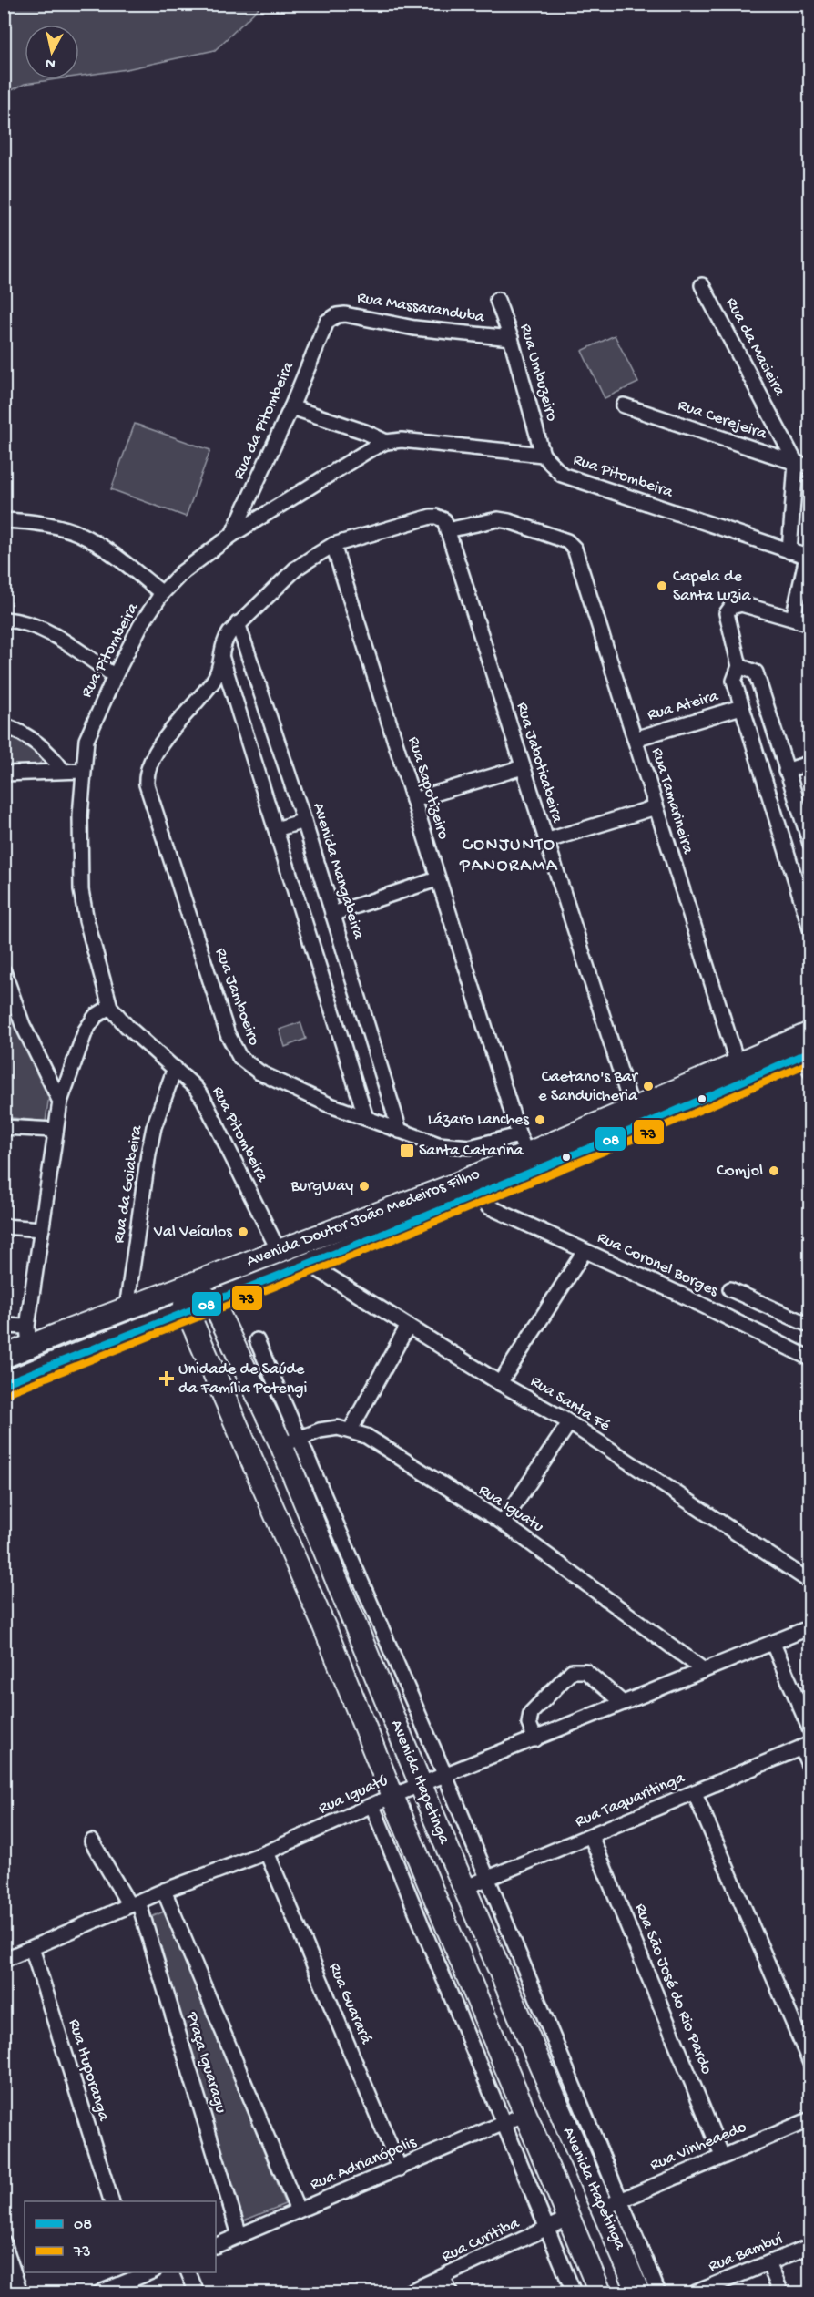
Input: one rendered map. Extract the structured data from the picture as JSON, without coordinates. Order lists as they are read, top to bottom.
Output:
{
  "streets": {
    "main road": ["Avenida Doutor João Medeiros Filho", "Avenida Itapetinga"],
    "street": [
      "Rua Massaranduba",
      "Rua da Macieira",
      "Rua Umbuzeiro",
      "Rua Cerejeira",
      "Rua da Pitombeira",
      "Rua Pitombeira",
      "Rua Ateira",
      "Rua Jaboticabeira",
      "Rua Sapotizeiro",
      "Rua Tamarineira",
      "Avenida Mangabeira",
      "Rua Jamboeiro",
      "Rua da Goiabeira",
      "Rua Coronel Borges",
      "Rua Santa Fé",
      "Rua Iguatu",
      "Rua Iguatú",
      "Rua Taquaritinga",
      "Rua São José do Rio Pardo",
      "Rua Guarará",
      "Praça Iguaragu",
      "Rua Ituporanga",
      "Rua Vinheaedo",
      "Rua Adrianópolis",
      "Rua Curitiba",
      "Rua Bambuí"
    ]
  },
  "crossings": [
    ["Rua Massaranduba", "Rua Umbuzeiro"],
    ["Rua Massaranduba", "Rua da Pitombeira"],
    ["Rua da Macieira", "Rua Cerejeira"],
    ["Rua Umbuzeiro", "Rua Pitombeira"],
    ["Rua da Pitombeira", "Rua Pitombeira"],
    ["Rua Pitombeira", "Rua da Goiabeira"],
    ["Rua Pitombeira", "Avenida Doutor João Medeiros Filho"],
    ["Rua Ateira", "Rua Tamarineira"],
    ["Rua Jaboticabeira", "Rua Tamarineira"],
    ["Rua Jaboticabeira", "Avenida Doutor João Medeiros Filho"],
    ["Rua Sapotizeiro", "Rua Jamboeiro"],
    ["Rua Sapotizeiro", "Avenida Doutor João Medeiros Filho"],
    ["Rua Tamarineira", "Avenida Doutor João Medeiros Filho"],
    ["Avenida Mangabeira", "Rua Jamboeiro"],
    ["Rua Jamboeiro", "Avenida Doutor João Medeiros Filho"],
    ["Rua da Goiabeira", "Avenida Doutor João Medeiros Filho"],
    ["Avenida Doutor João Medeiros Filho", "Rua Santa Fé"],
    ["Avenida Doutor João Medeiros Filho", "Rua Iguatu"],
    ["Avenida Doutor João Medeiros Filho", "Avenida Itapetinga"],
    ["Rua Santa Fé", "Rua Iguatu"],
    ["Rua Santa Fé", "Avenida Itapetinga"],
    ["Rua Iguatu", "Avenida Itapetinga"],
    ["Rua Iguatu", "Rua Iguatú"],
    ["Avenida Itapetinga", "Rua Iguatú"],
    ["Avenida Itapetinga", "Rua Taquaritinga"],
    ["Avenida Itapetinga", "Rua Vinheaedo"],
    ["Avenida Itapetinga", "Rua Adrianópolis"],
    ["Avenida Itapetinga", "Rua Curitiba"],
    ["Rua Iguatú", "Rua Guarará"],
    ["Rua Iguatú", "Praça Iguaragu"],
    ["Rua Iguatú", "Rua Ituporanga"],
    ["Rua Taquaritinga", "Rua São José do Rio Pardo"],
    ["Rua São José do Rio Pardo", "Rua Vinheaedo"],
    ["Rua Guarará", "Rua Adrianópolis"],
    ["Praça Iguaragu", "Rua Adrianópolis"]
  ],
  "districts": ["CONJUNTO PANORAMA"],
  "places": {
    "other": [
      "Capela de Santa Luzia",
      "Caetano's Bar e Sanduicheria",
      "Lázaro Lanches",
      "Comjol",
      "BurgWay",
      "Val Veículos"
    ],
    "transit": ["Santa Catarina"],
    "health": ["Unidade de Saúde da Família Potengi"]
  },
  "lines": ["transit line 08", "transit line 73"],
  "legend": ["08", "73"],
  "north": "bottom"
}
